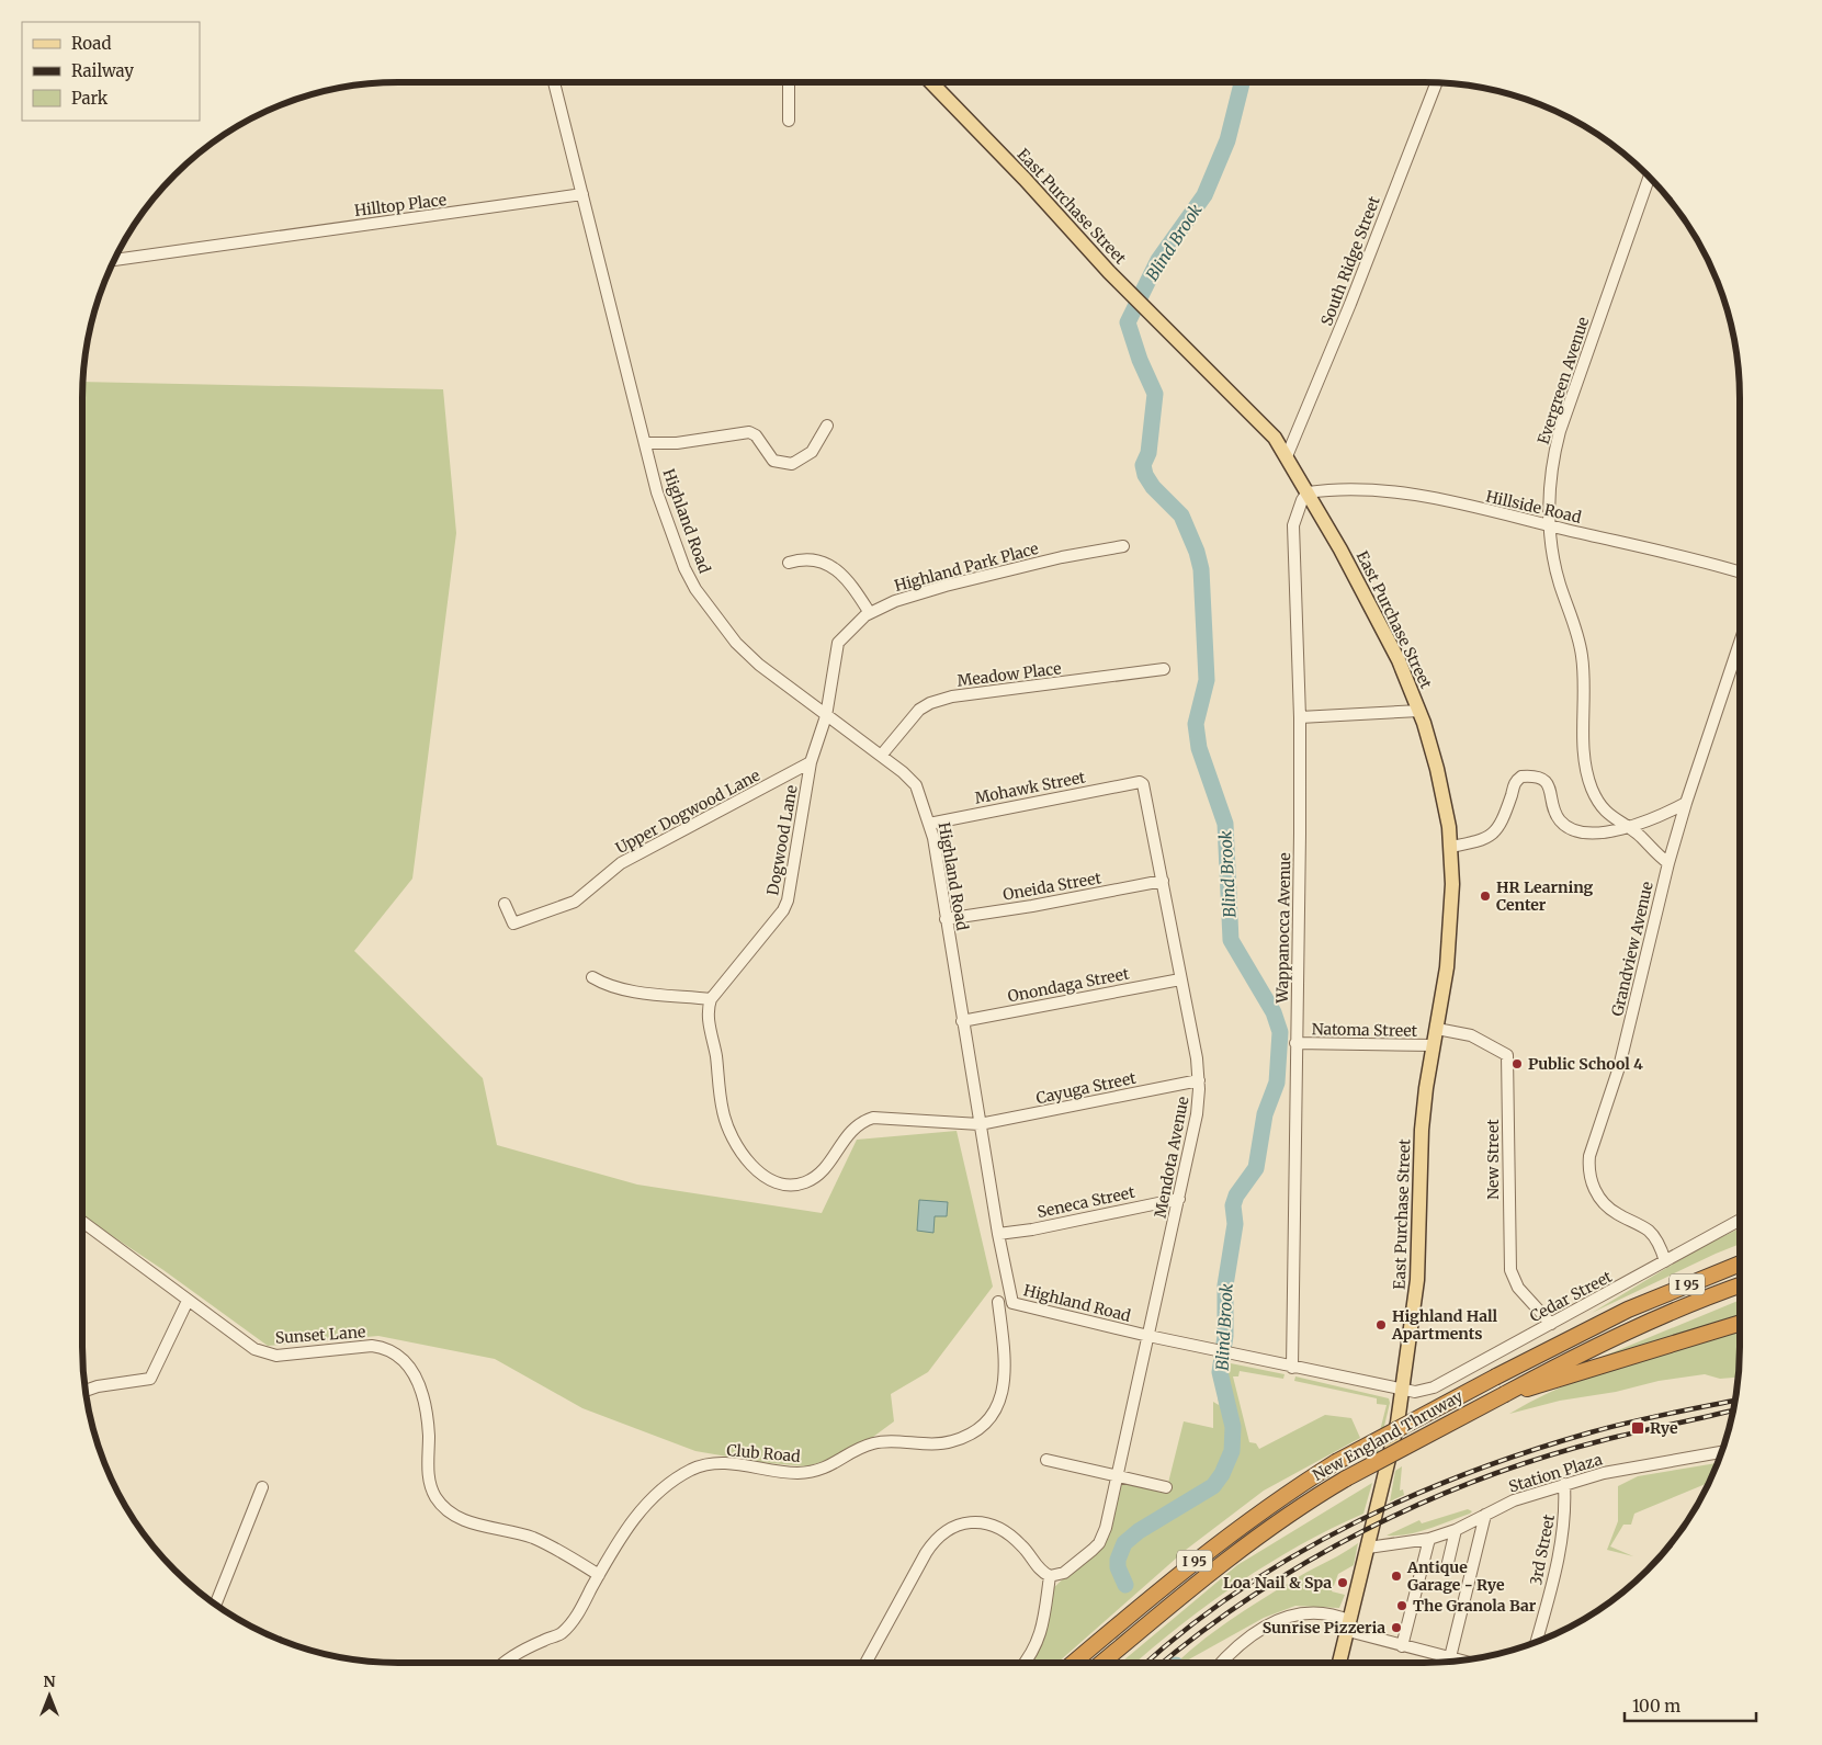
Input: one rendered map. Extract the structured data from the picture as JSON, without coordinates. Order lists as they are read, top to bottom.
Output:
{
  "streets": {
    "highway": ["I 95", "New England Thruway"],
    "main road": ["East Purchase Street"],
    "street": [
      "Hilltop Place",
      "South Ridge Street",
      "Evergreen Avenue",
      "Hillside Road",
      "Highland Road",
      "Highland Park Place",
      "Meadow Place",
      "Mohawk Street",
      "Upper Dogwood Lane",
      "Dogwood Lane",
      "Oneida Street",
      "Wappanocca Avenue",
      "Grandview Avenue",
      "Onondaga Street",
      "Natoma Street",
      "Cayuga Street",
      "Mendota Avenue",
      "New Street",
      "Seneca Street",
      "Cedar Street",
      "Sunset Lane",
      "Club Road",
      "Station Plaza",
      "3rd Street"
    ]
  },
  "crossings": [
    ["Hilltop Place", "Highland Road"],
    ["East Purchase Street", "South Ridge Street"],
    ["East Purchase Street", "Hillside Road"],
    ["East Purchase Street", "Highland Road"],
    ["East Purchase Street", "Wappanocca Avenue"],
    ["East Purchase Street", "Natoma Street"],
    ["East Purchase Street", "New Street"],
    ["East Purchase Street", "Cedar Street"],
    ["East Purchase Street", "Station Plaza"],
    ["Evergreen Avenue", "Hillside Road"],
    ["Evergreen Avenue", "Grandview Avenue"],
    ["Hillside Road", "Wappanocca Avenue"],
    ["Highland Road", "Highland Park Place"],
    ["Highland Road", "Meadow Place"],
    ["Highland Road", "Mohawk Street"],
    ["Highland Road", "Dogwood Lane"],
    ["Highland Road", "Oneida Street"],
    ["Highland Road", "Wappanocca Avenue"],
    ["Highland Road", "Onondaga Street"],
    ["Highland Road", "Cayuga Street"],
    ["Highland Road", "Mendota Avenue"],
    ["Highland Road", "Seneca Street"],
    ["Highland Road", "Cedar Street"],
    ["Highland Park Place", "Dogwood Lane"],
    ["Mohawk Street", "Mendota Avenue"],
    ["Upper Dogwood Lane", "Dogwood Lane"],
    ["Oneida Street", "Mendota Avenue"],
    ["Wappanocca Avenue", "Natoma Street"],
    ["Grandview Avenue", "Cedar Street"],
    ["Onondaga Street", "Mendota Avenue"],
    ["Cayuga Street", "Mendota Avenue"],
    ["Mendota Avenue", "Seneca Street"],
    ["New Street", "Cedar Street"],
    ["Sunset Lane", "Club Road"],
    ["Station Plaza", "3rd Street"]
  ],
  "water": ["Blind Brook"],
  "places": {
    "other": [
      "HR Learning Center",
      "Public School 4",
      "Highland Hall Apartments",
      "Antique Garage - Rye",
      "Loa Nail & Spa",
      "The Granola Bar",
      "Sunrise Pizzeria"
    ],
    "transit": ["Rye"]
  },
  "legend": ["Road", "Railway", "Park"],
  "scale_bar": "100 m",
  "north": "top"
}
